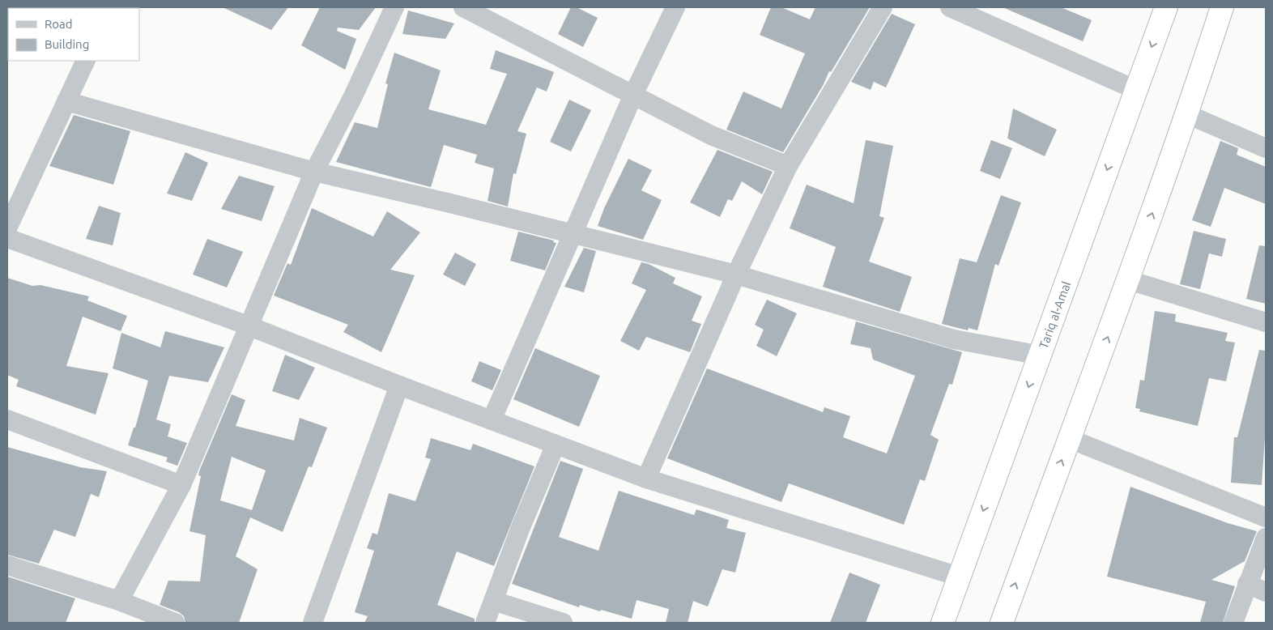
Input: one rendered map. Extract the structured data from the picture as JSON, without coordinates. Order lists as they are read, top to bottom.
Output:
{
  "streets": {
    "highway": ["Tariq al-Amal"]
  },
  "legend": ["Road", "Building"]
}
